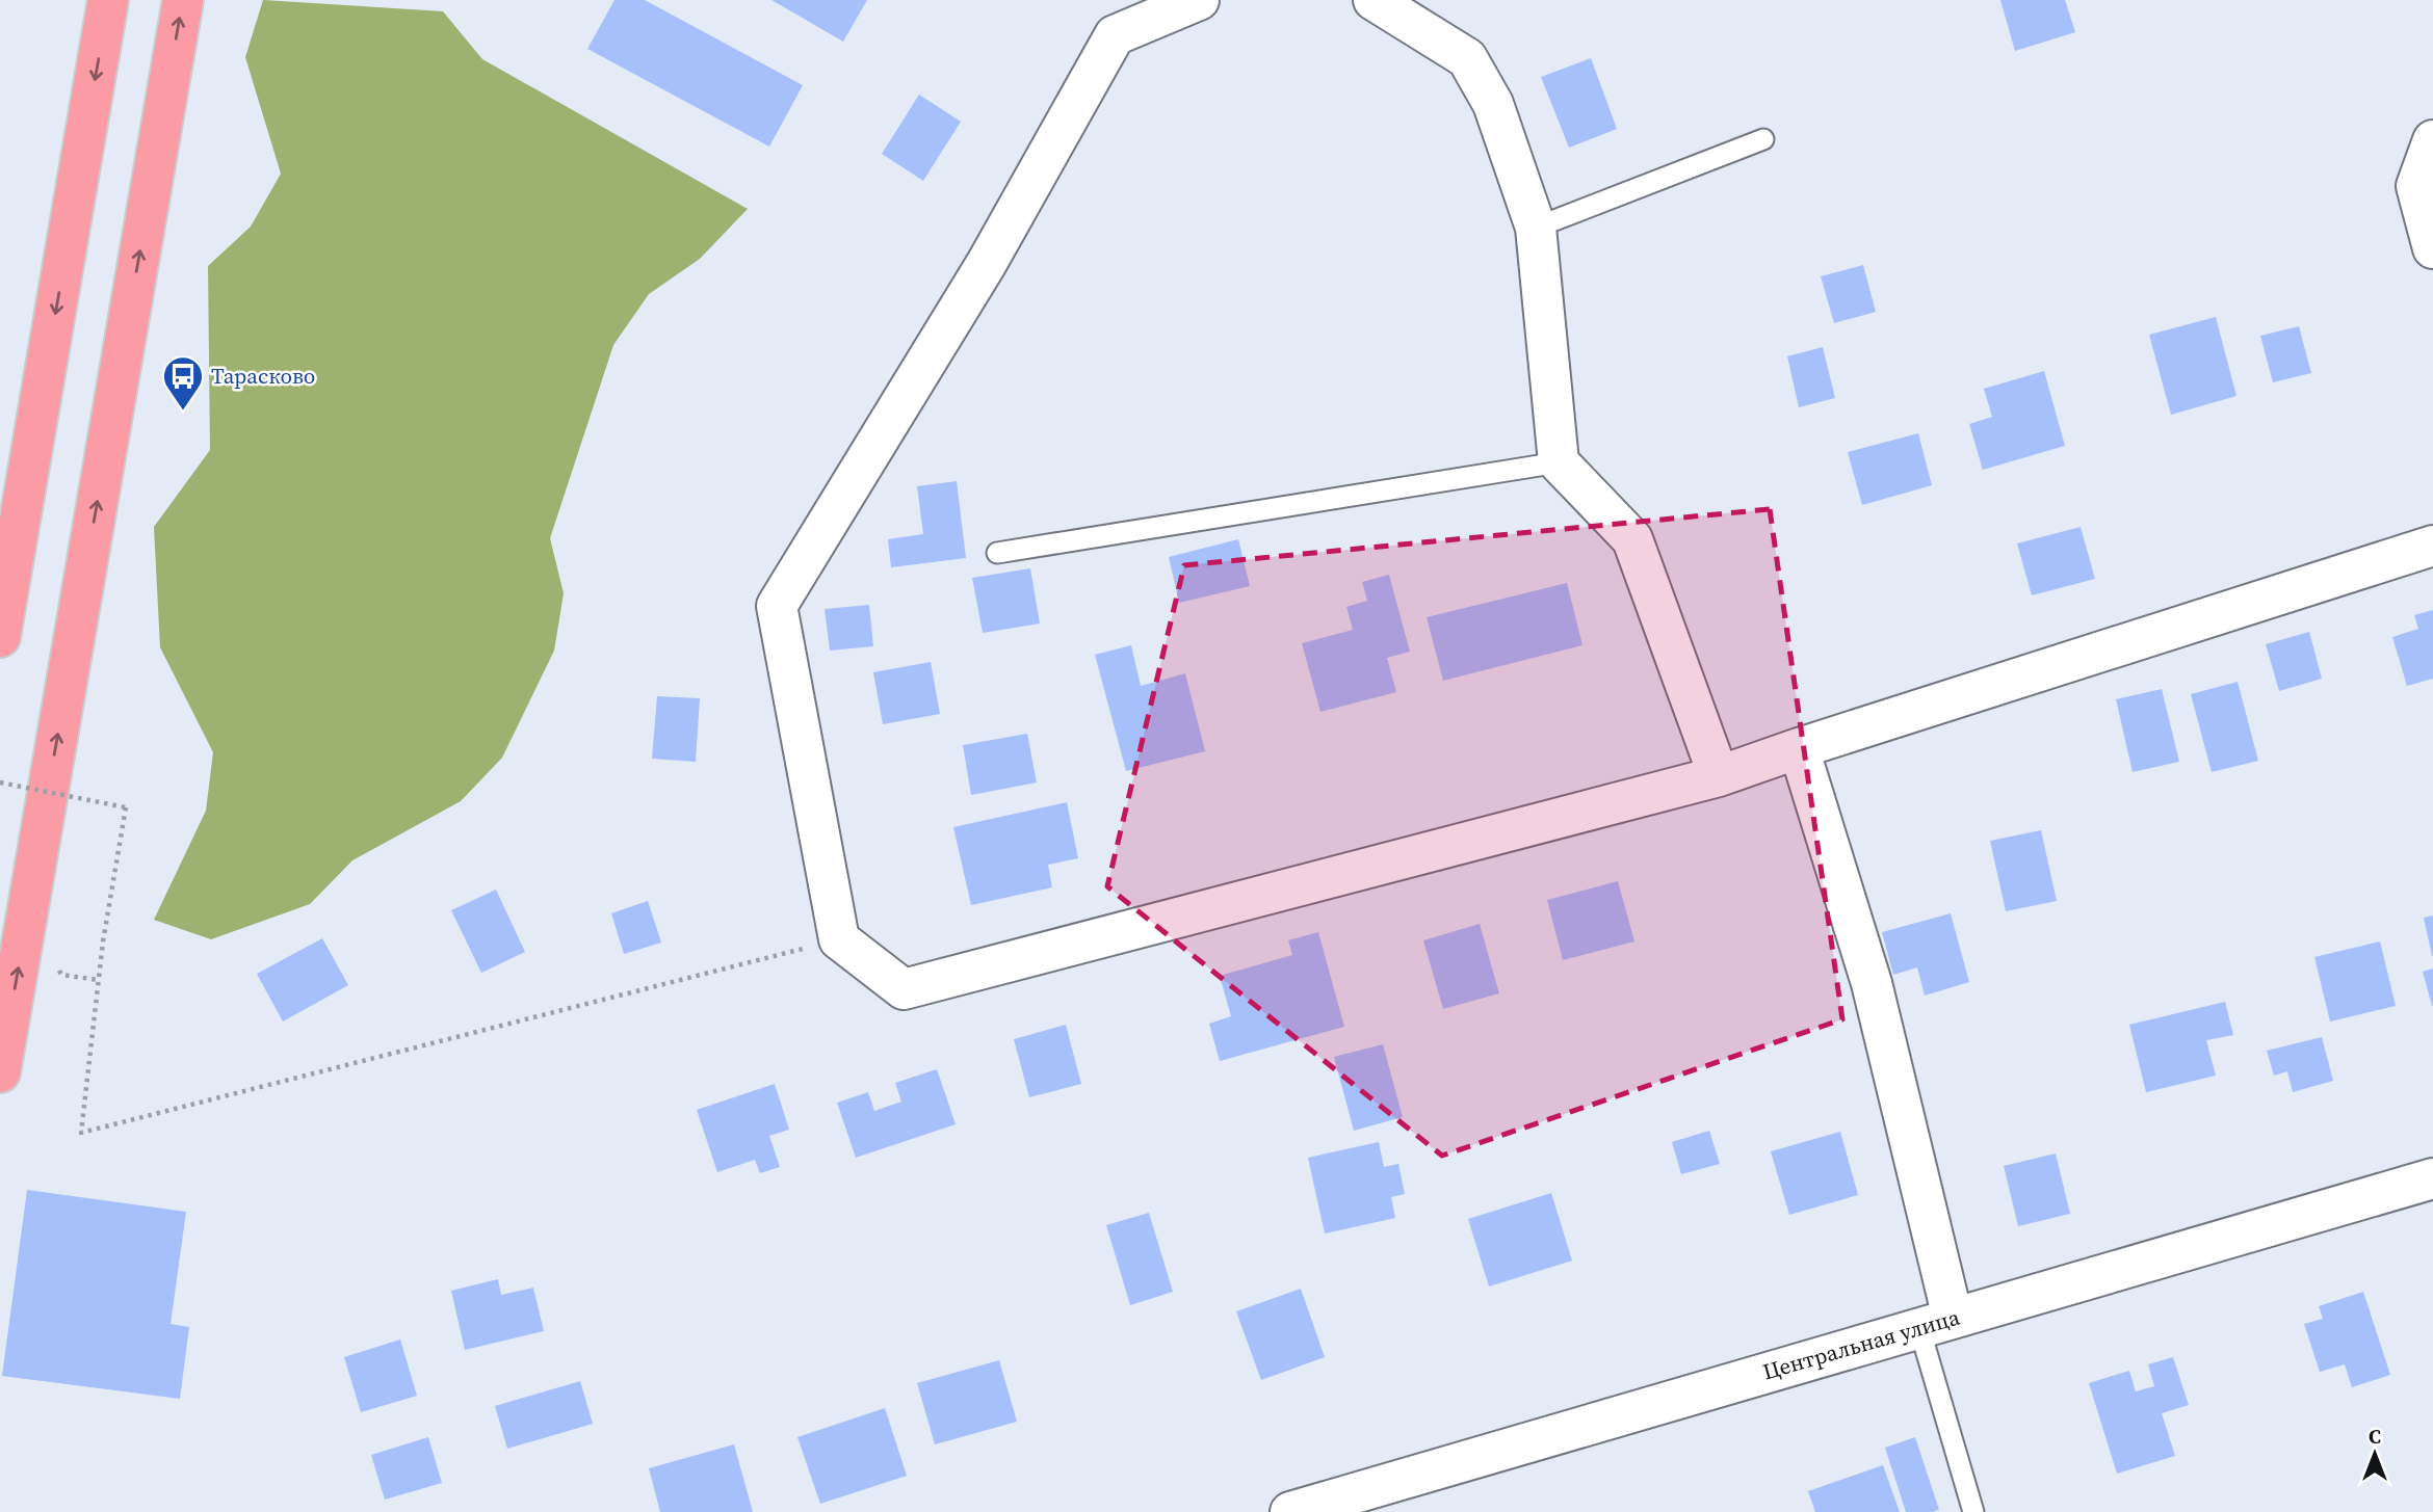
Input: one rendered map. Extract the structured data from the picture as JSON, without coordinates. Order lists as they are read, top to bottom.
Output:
{
  "streets": {
    "street": ["Центральная улица"]
  },
  "places": {
    "bus stop": ["Тарасково"]
  },
  "north": "top"
}
